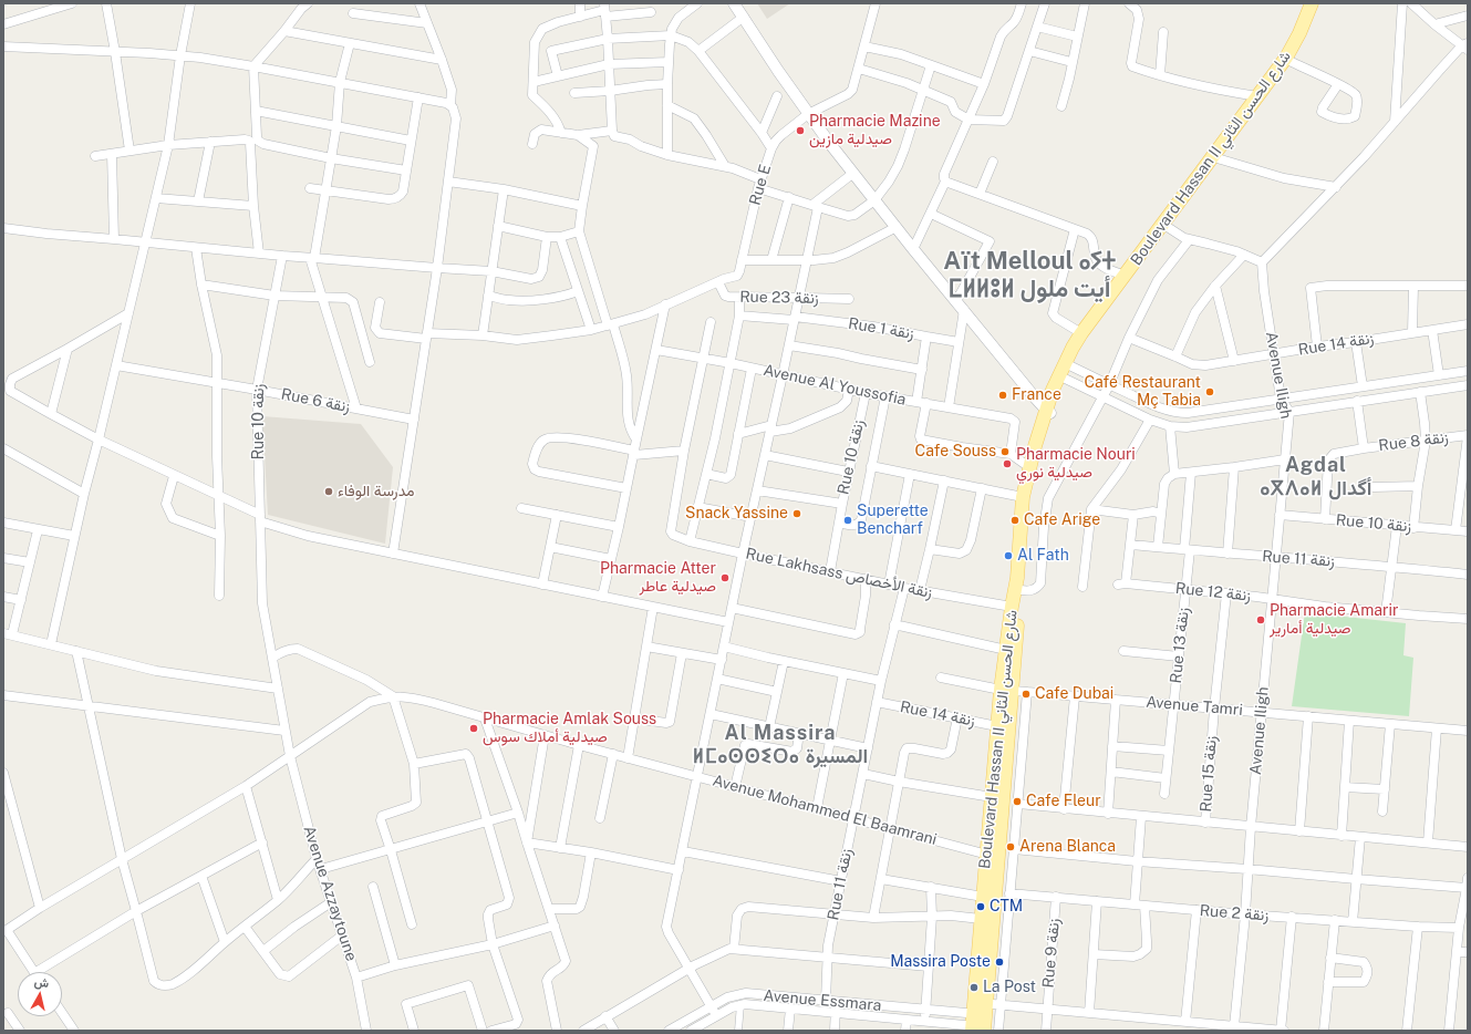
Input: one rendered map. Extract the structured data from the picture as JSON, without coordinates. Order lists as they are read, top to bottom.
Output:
{
  "streets": {
    "main road": ["Boulevard Hassan II شارع الحسن الثاني"],
    "street": [
      "Rue E",
      "Rue 23 زنقة",
      "Rue 1 زنقة",
      "Rue 14 زنقة",
      "Avenue Iligh",
      "Avenue Al Youssofia",
      "Rue 6 زنقة",
      "Rue 10 زنقة",
      "Rue 8 زنقة",
      "Rue 11 زنقة",
      "Rue Lakhsass زنقة الأخصاص",
      "Rue 12 زنقة",
      "Rue 13 زنقة",
      "Avenue Tamri",
      "Rue 15 زنقة",
      "Avenue Mohammed El Baamrani",
      "Avenue Azzaytoune",
      "Rue 2 زنقة",
      "Rue 9 زنقة",
      "Avenue Essmara"
    ]
  },
  "crossings": [
    ["Boulevard Hassan II شارع الحسن الثاني", "Rue 14 زنقة"],
    ["Boulevard Hassan II شارع الحسن الثاني", "Rue Lakhsass زنقة الأخصاص"],
    ["Boulevard Hassan II شارع الحسن الثاني", "Avenue Tamri"],
    ["Boulevard Hassan II شارع الحسن الثاني", "Avenue Mohammed El Baamrani"],
    ["Boulevard Hassan II شارع الحسن الثاني", "Avenue Essmara"],
    ["Rue E", "Rue 23 زنقة"],
    ["Rue 1 زنقة", "Avenue Al Youssofia"],
    ["Rue 14 زنقة", "Avenue Iligh"],
    ["Rue 14 زنقة", "Rue 11 زنقة"],
    ["Avenue Iligh", "Rue 10 زنقة"],
    ["Avenue Iligh", "Rue 11 زنقة"],
    ["Avenue Iligh", "Rue 12 زنقة"],
    ["Avenue Iligh", "Avenue Tamri"],
    ["Avenue Iligh", "Rue 2 زنقة"],
    ["Avenue Al Youssofia", "Rue 10 زنقة"],
    ["Rue 6 زنقة", "Rue 10 زنقة"],
    ["Rue 10 زنقة", "Rue 8 زنقة"],
    ["Rue 10 زنقة", "Rue Lakhsass زنقة الأخصاص"],
    ["Rue 10 زنقة", "Avenue Azzaytoune"],
    ["Rue 11 زنقة", "Rue Lakhsass زنقة الأخصاص"],
    ["Rue 11 زنقة", "Rue 12 زنقة"],
    ["Rue 11 زنقة", "Rue 13 زنقة"],
    ["Rue 11 زنقة", "Avenue Mohammed El Baamrani"],
    ["Rue 11 زنقة", "Avenue Essmara"],
    ["Rue 12 زنقة", "Rue 13 زنقة"],
    ["Rue 12 زنقة", "Rue 15 زنقة"],
    ["Rue 13 زنقة", "Avenue Tamri"],
    ["Avenue Tamri", "Rue 15 زنقة"],
    ["Rue 2 زنقة", "Rue 9 زنقة"]
  ],
  "districts": ["Aït Melloul ⴰⵢⵜ ⵎⵍⵍⵓⵍ أيت ملول", "Agdal ⴰⴳⴷⴰⵍ أگدال", "Al Massira ⵍⵎⴰⵙⵙⵉⵔⴰ المسيرة"],
  "places": [
    "Pharmacie Mazine صيدلية مازين",
    "Café Restaurant Mç Tabia",
    "France",
    "Cafe Souss",
    "Pharmacie Nouri صيدلية نوري",
    "مدرسة الوفاء",
    "Snack Yassine",
    "Superette Bencharf",
    "Cafe Arige",
    "Al Fath",
    "Pharmacie Atter صيدلية عاطر",
    "Pharmacie Amarir صيدلية أمارير",
    "Cafe Dubai",
    "Pharmacie Amlak Souss صيدلية أملاك سوس",
    "Cafe Fleur",
    "Arena Blanca",
    "CTM",
    "Massira Poste",
    "La Post"
  ],
  "north": "top"
}
